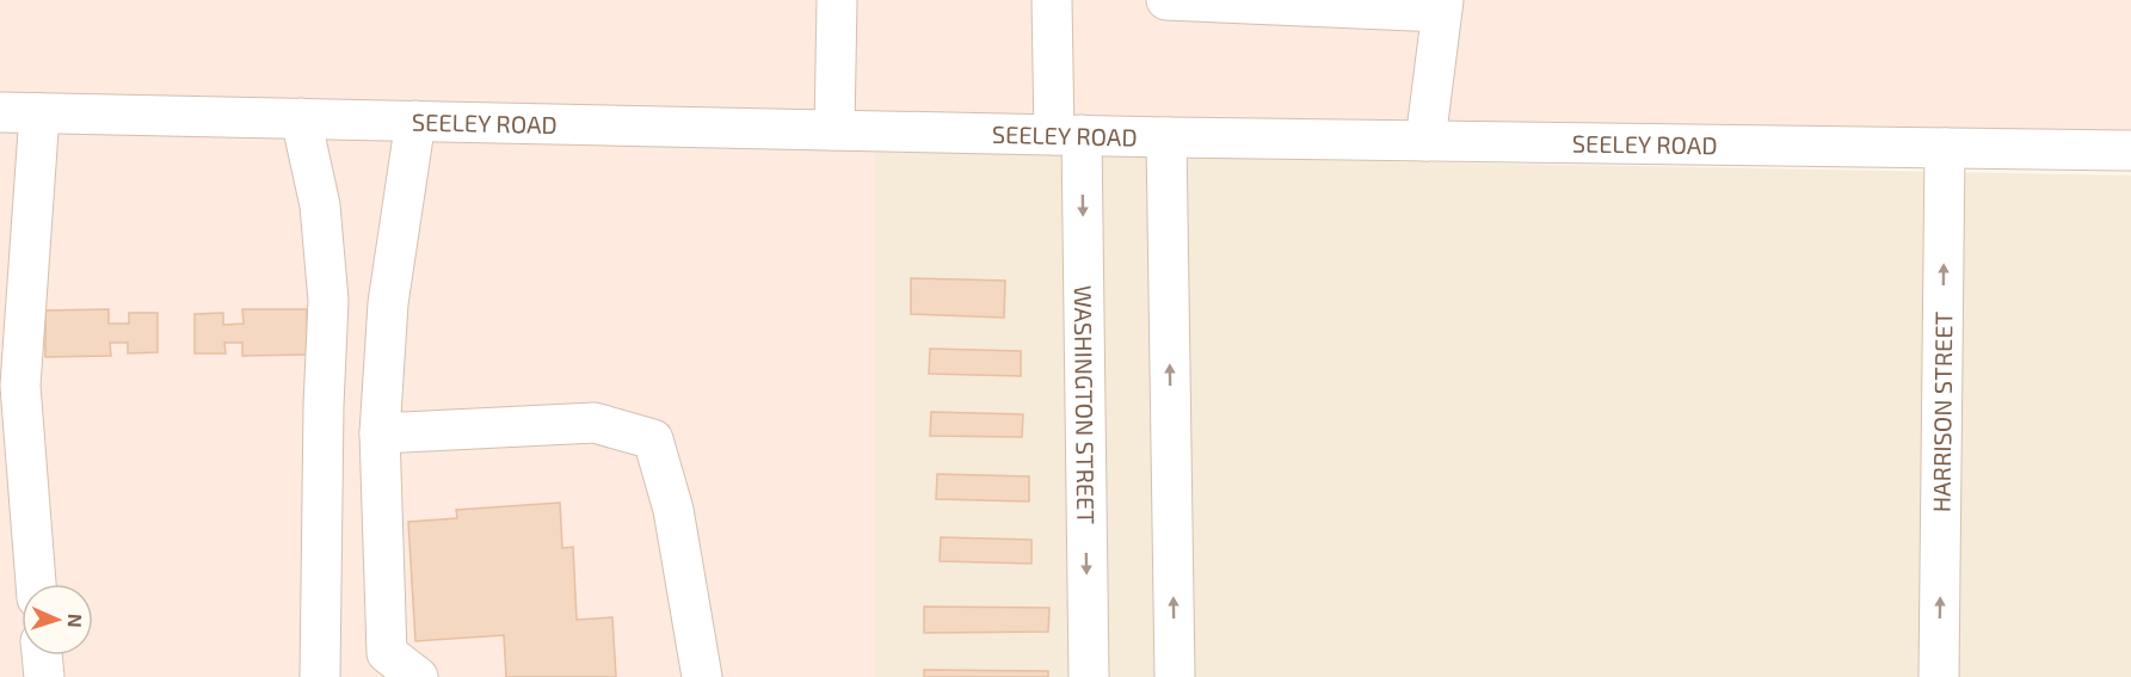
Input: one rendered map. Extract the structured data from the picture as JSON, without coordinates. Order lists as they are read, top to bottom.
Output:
{
  "streets": {
    "street": ["SEELEY ROAD", "WASHINGTON STREET", "HARRISON STREET"]
  },
  "crossings": [
    ["SEELEY ROAD", "WASHINGTON STREET"],
    ["SEELEY ROAD", "HARRISON STREET"]
  ],
  "one_way": ["HARRISON STREET"],
  "north": "right"
}
